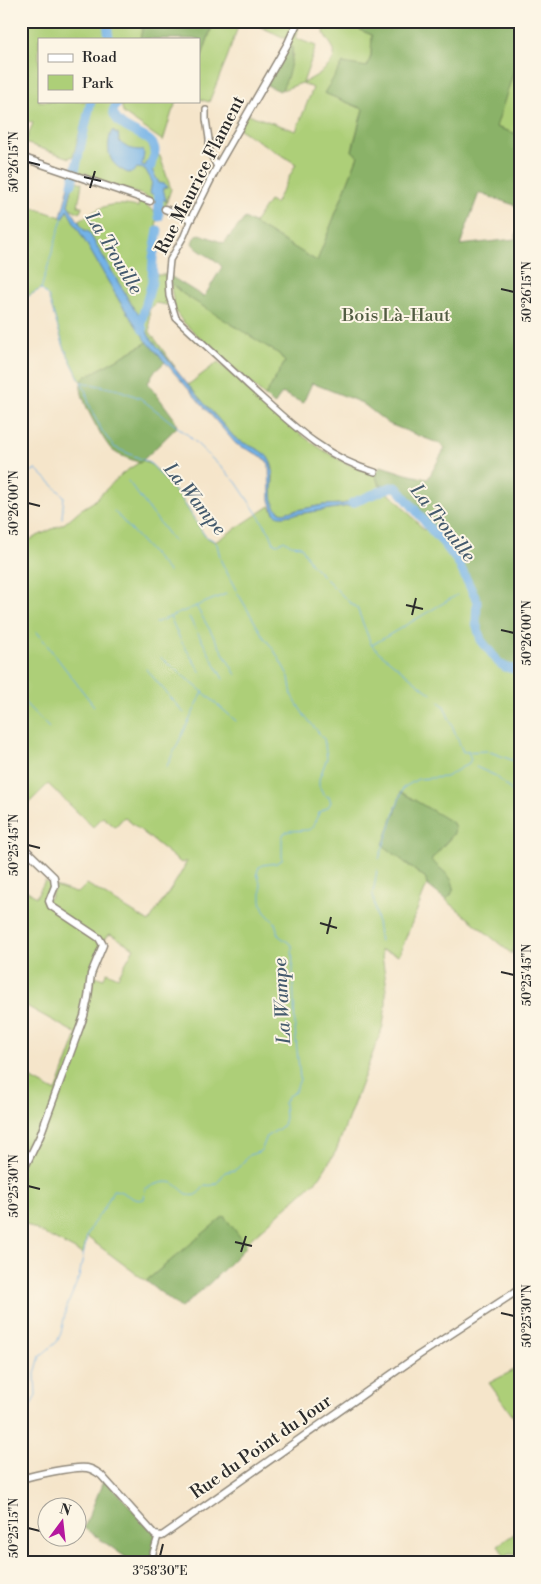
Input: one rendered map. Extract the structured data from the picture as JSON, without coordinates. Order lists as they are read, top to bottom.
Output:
{
  "streets": {
    "street": ["Rue Maurice Flament", "Rue du Point du Jour"]
  },
  "water": ["La Trouille", "La Wampe"],
  "parks": ["Bois Là-Haut"],
  "legend": ["Road", "Park"],
  "north": "top",
  "coordinates": [
    "50°26'15\"N",
    "50°26'00\"N",
    "50°25'45\"N",
    "50°25'30\"N",
    "50°25'15\"N",
    "3°58'30\"E"
  ]
}
